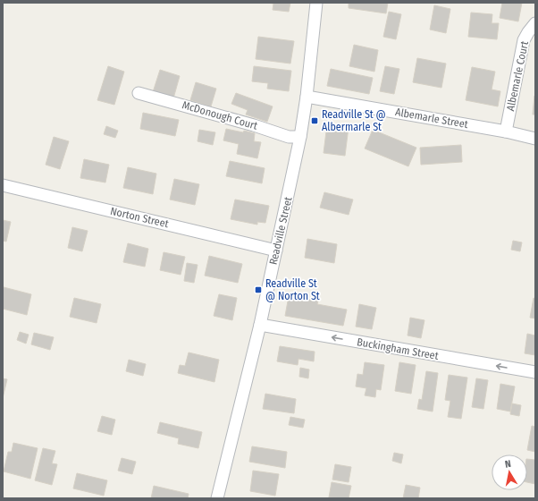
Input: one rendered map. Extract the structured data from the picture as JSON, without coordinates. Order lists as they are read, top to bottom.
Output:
{
  "streets": {
    "street": [
      "Albemarle Court",
      "McDonough Court",
      "Albemarle Street",
      "Norton Street",
      "Readville Street",
      "Buckingham Street"
    ]
  },
  "crossings": [
    ["Albemarle Court", "Albemarle Street"],
    ["McDonough Court", "Readville Street"],
    ["Albemarle Street", "Readville Street"],
    ["Norton Street", "Readville Street"],
    ["Readville Street", "Buckingham Street"]
  ],
  "one_way": ["Buckingham Street"],
  "places": {
    "transit": ["Readville St @ Albermarle St", "Readville St @ Norton St"]
  },
  "north": "top"
}
